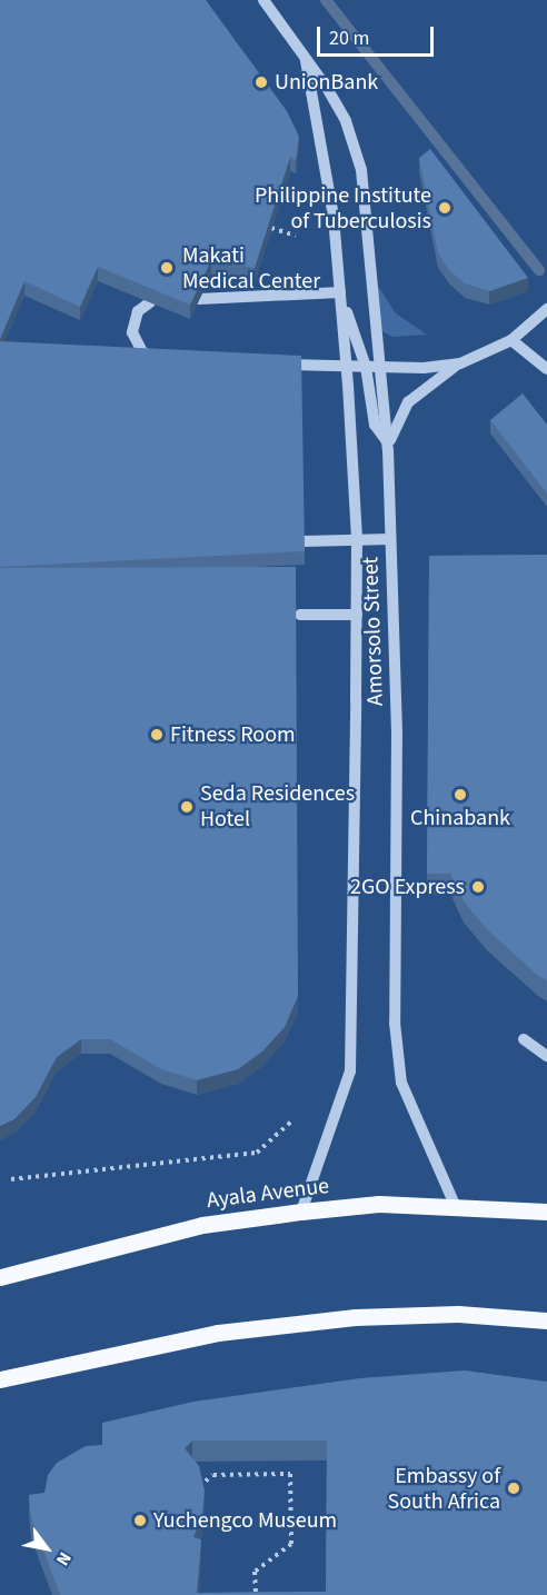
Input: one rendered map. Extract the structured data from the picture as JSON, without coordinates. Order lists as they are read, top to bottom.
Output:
{
  "streets": {
    "main road": ["Ayala Avenue"],
    "street": ["Amorsolo Street"]
  },
  "crossings": [
    ["Amorsolo Street", "Ayala Avenue"]
  ],
  "places": [
    "UnionBank",
    "Philippine Institute of Tuberculosis",
    "Makati Medical Center",
    "Fitness Room",
    "Chinabank",
    "Seda Residences Hotel",
    "2GO Express",
    "Embassy of South Africa",
    "Yuchengco Museum"
  ],
  "scale_bar": "20 m",
  "north": "bottom right"
}
